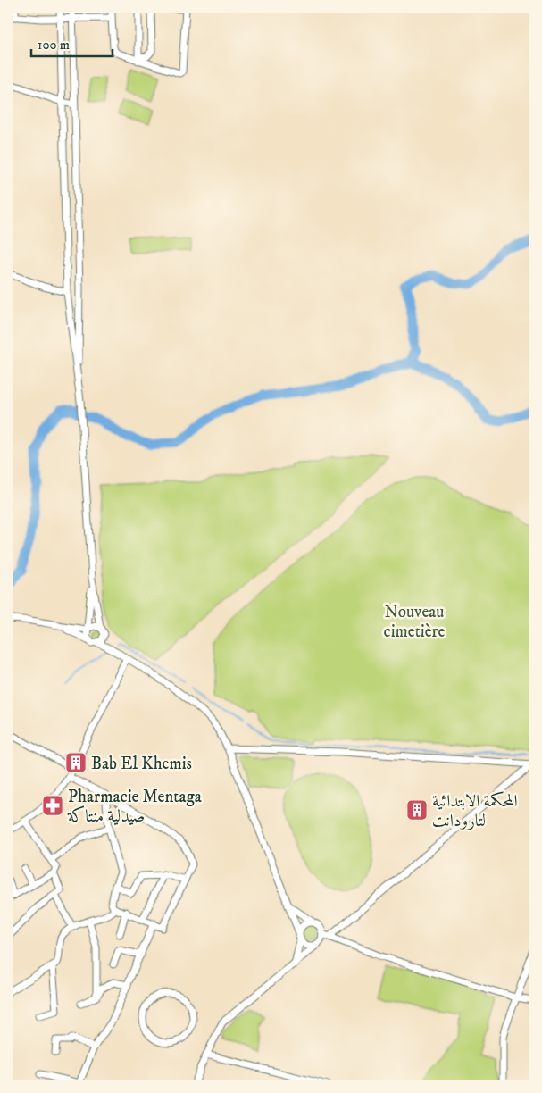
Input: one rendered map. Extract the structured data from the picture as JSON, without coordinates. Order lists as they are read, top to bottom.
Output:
{
  "parks": ["Nouveau cimetière"],
  "places": {
    "building": ["Bab El Khemis", "المحكمة الابتدائية لتارودانت"],
    "pharmacy": ["Pharmacie Mentaga صيدلية منتاكة"]
  },
  "scale_bar": "100 m"
}
